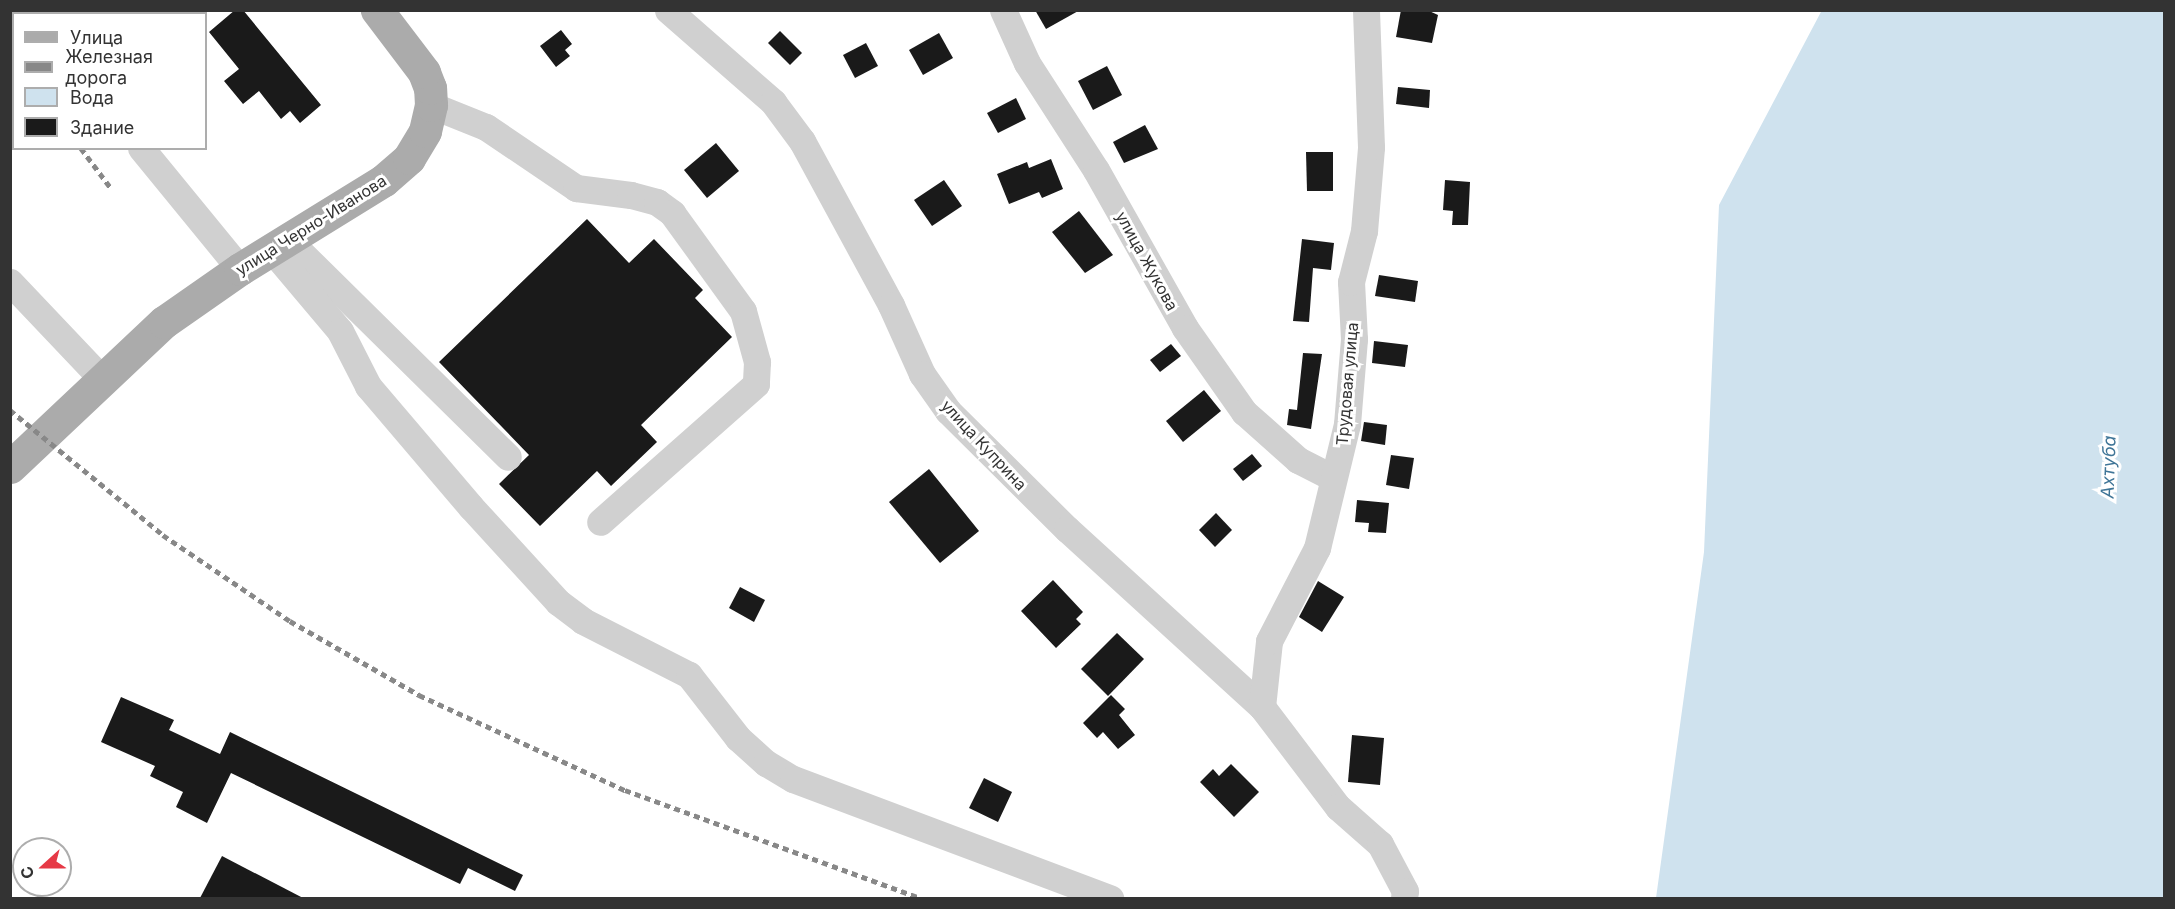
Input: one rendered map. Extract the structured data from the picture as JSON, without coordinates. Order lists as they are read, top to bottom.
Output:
{
  "streets": {
    "main road": ["улица Черно-Иванова"],
    "street": ["улица Жукова", "Трудовая улица", "улица Куприна"]
  },
  "crossings": [
    ["улица Жукова", "Трудовая улица"],
    ["Трудовая улица", "улица Куприна"]
  ],
  "water": ["Ахтуба"],
  "legend": [
    "Улица",
    "Железная дорога",
    "Вода",
    "Здание"
  ],
  "north": "left"
}
